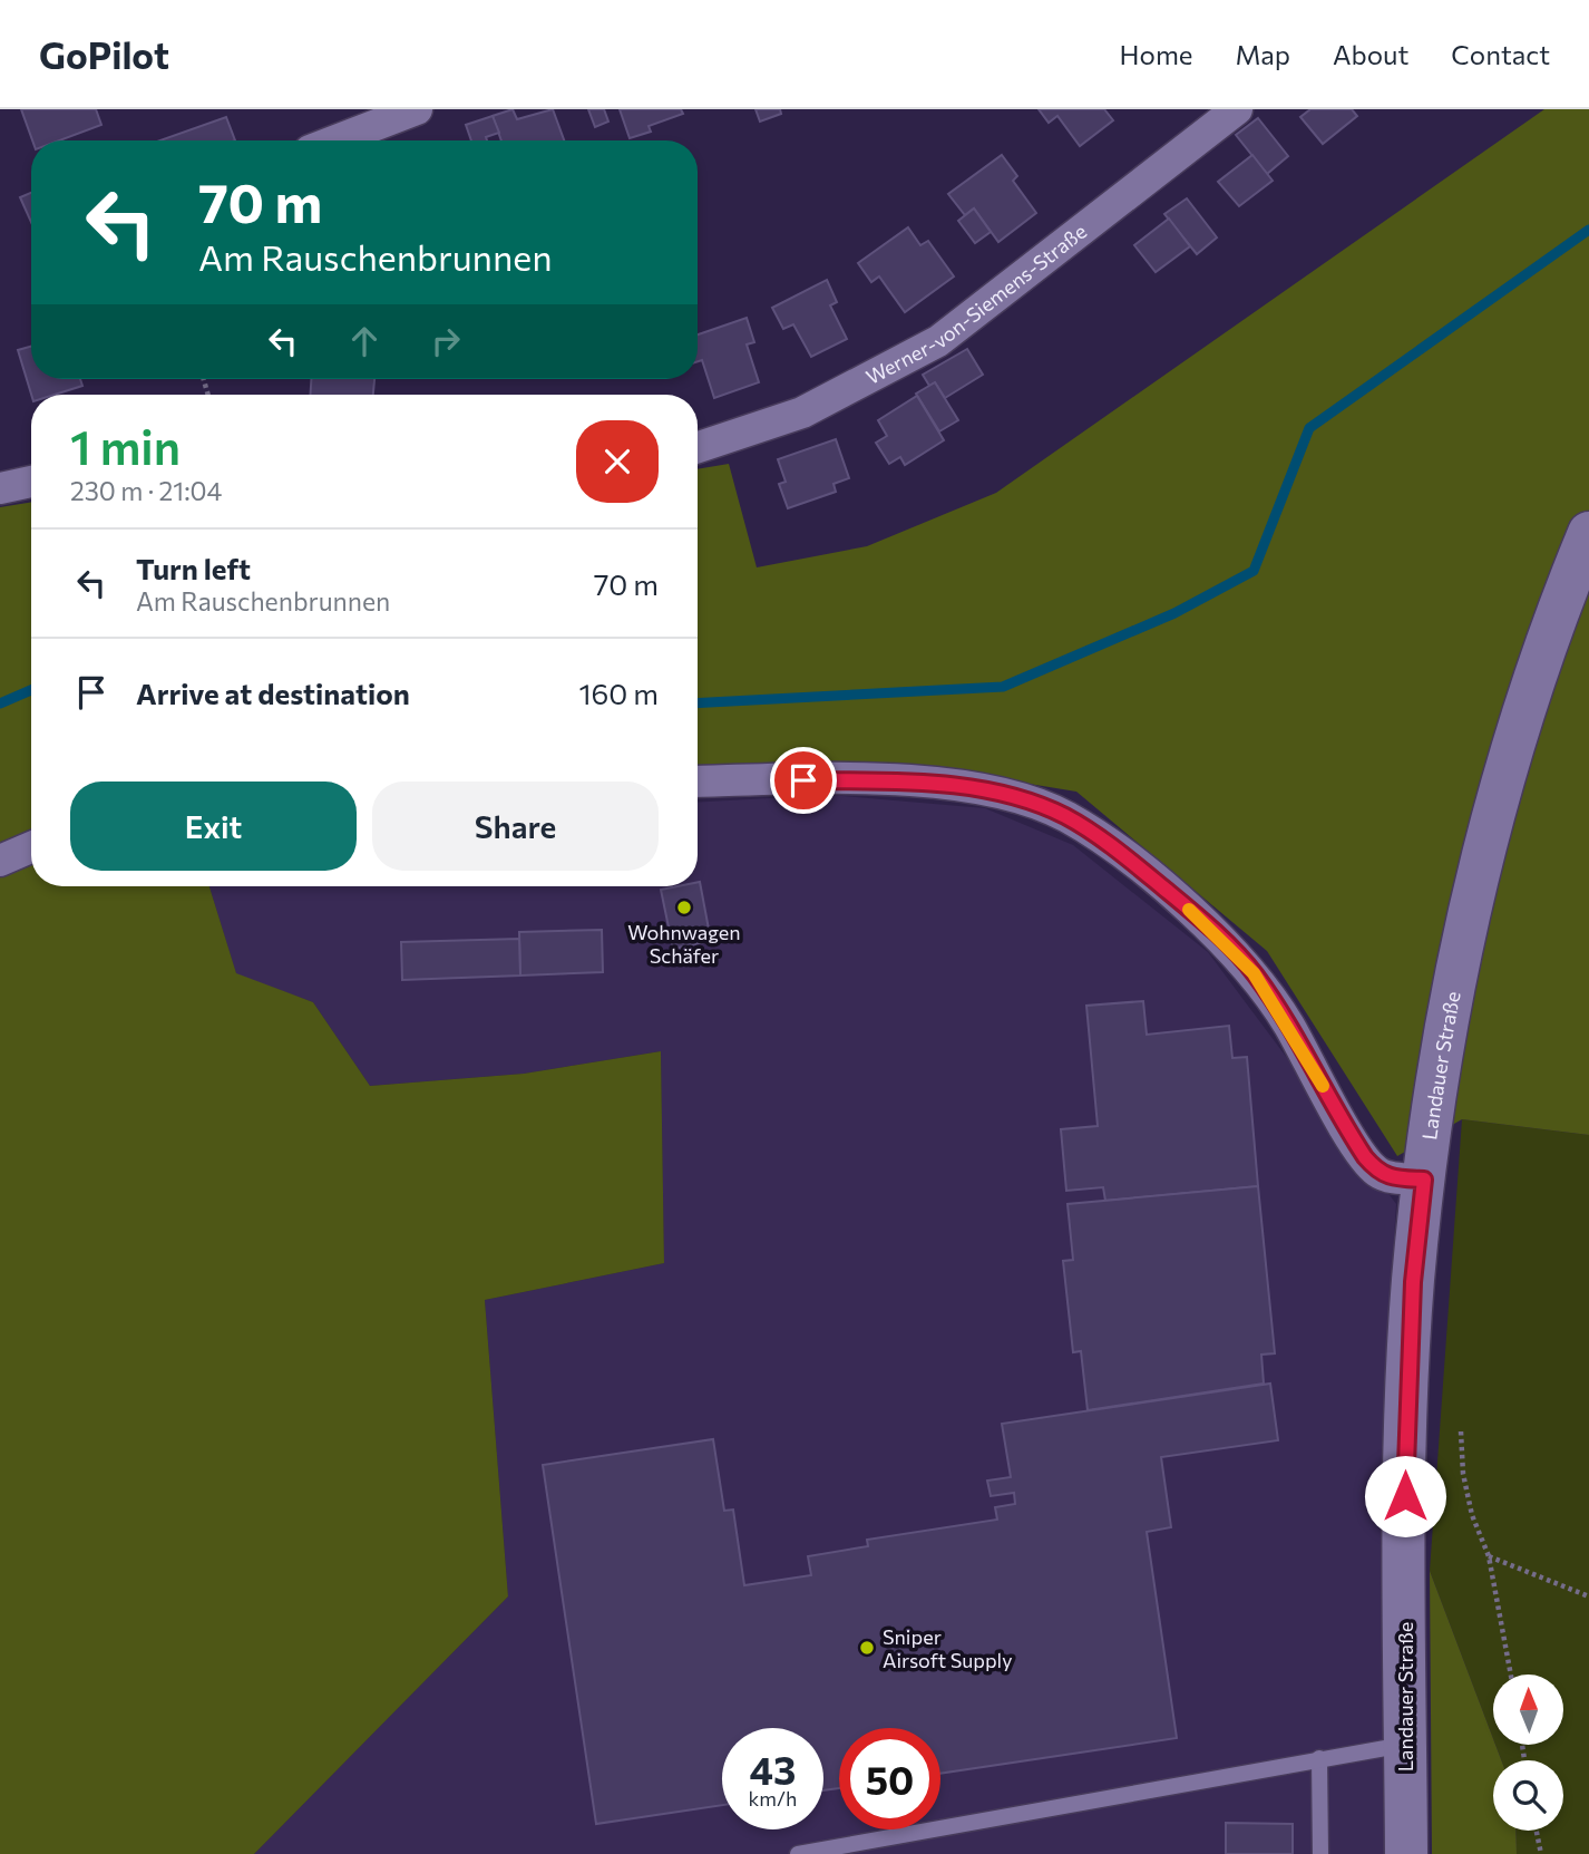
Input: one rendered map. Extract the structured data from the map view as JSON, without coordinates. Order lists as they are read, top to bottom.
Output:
{
  "streets": {
    "main road": ["Landauer Straße"],
    "street": ["Werner-von-Siemens-Straße"]
  },
  "places": ["Wohnwagen Schäfer", "Sniper Airsoft Supply"],
  "north": "top",
  "page": {
    "header": "GoPilot",
    "nav": [
      "Home",
      "Map",
      "About",
      "Contact"
    ],
    "turn": ["70 m", "Am Rauschenbrunnen"],
    "heading": ["1 min", "230 m · 21:04"],
    "list": [
      {
        "name": "Turn left",
        "note": "Am Rauschenbrunnen",
        "value": "70 m"
      },
      {
        "name": "Arrive at destination",
        "value": "160 m"
      }
    ],
    "buttons": ["Exit", "Share"],
    "speed": "43 km/h",
    "limit": "50"
  }
}
